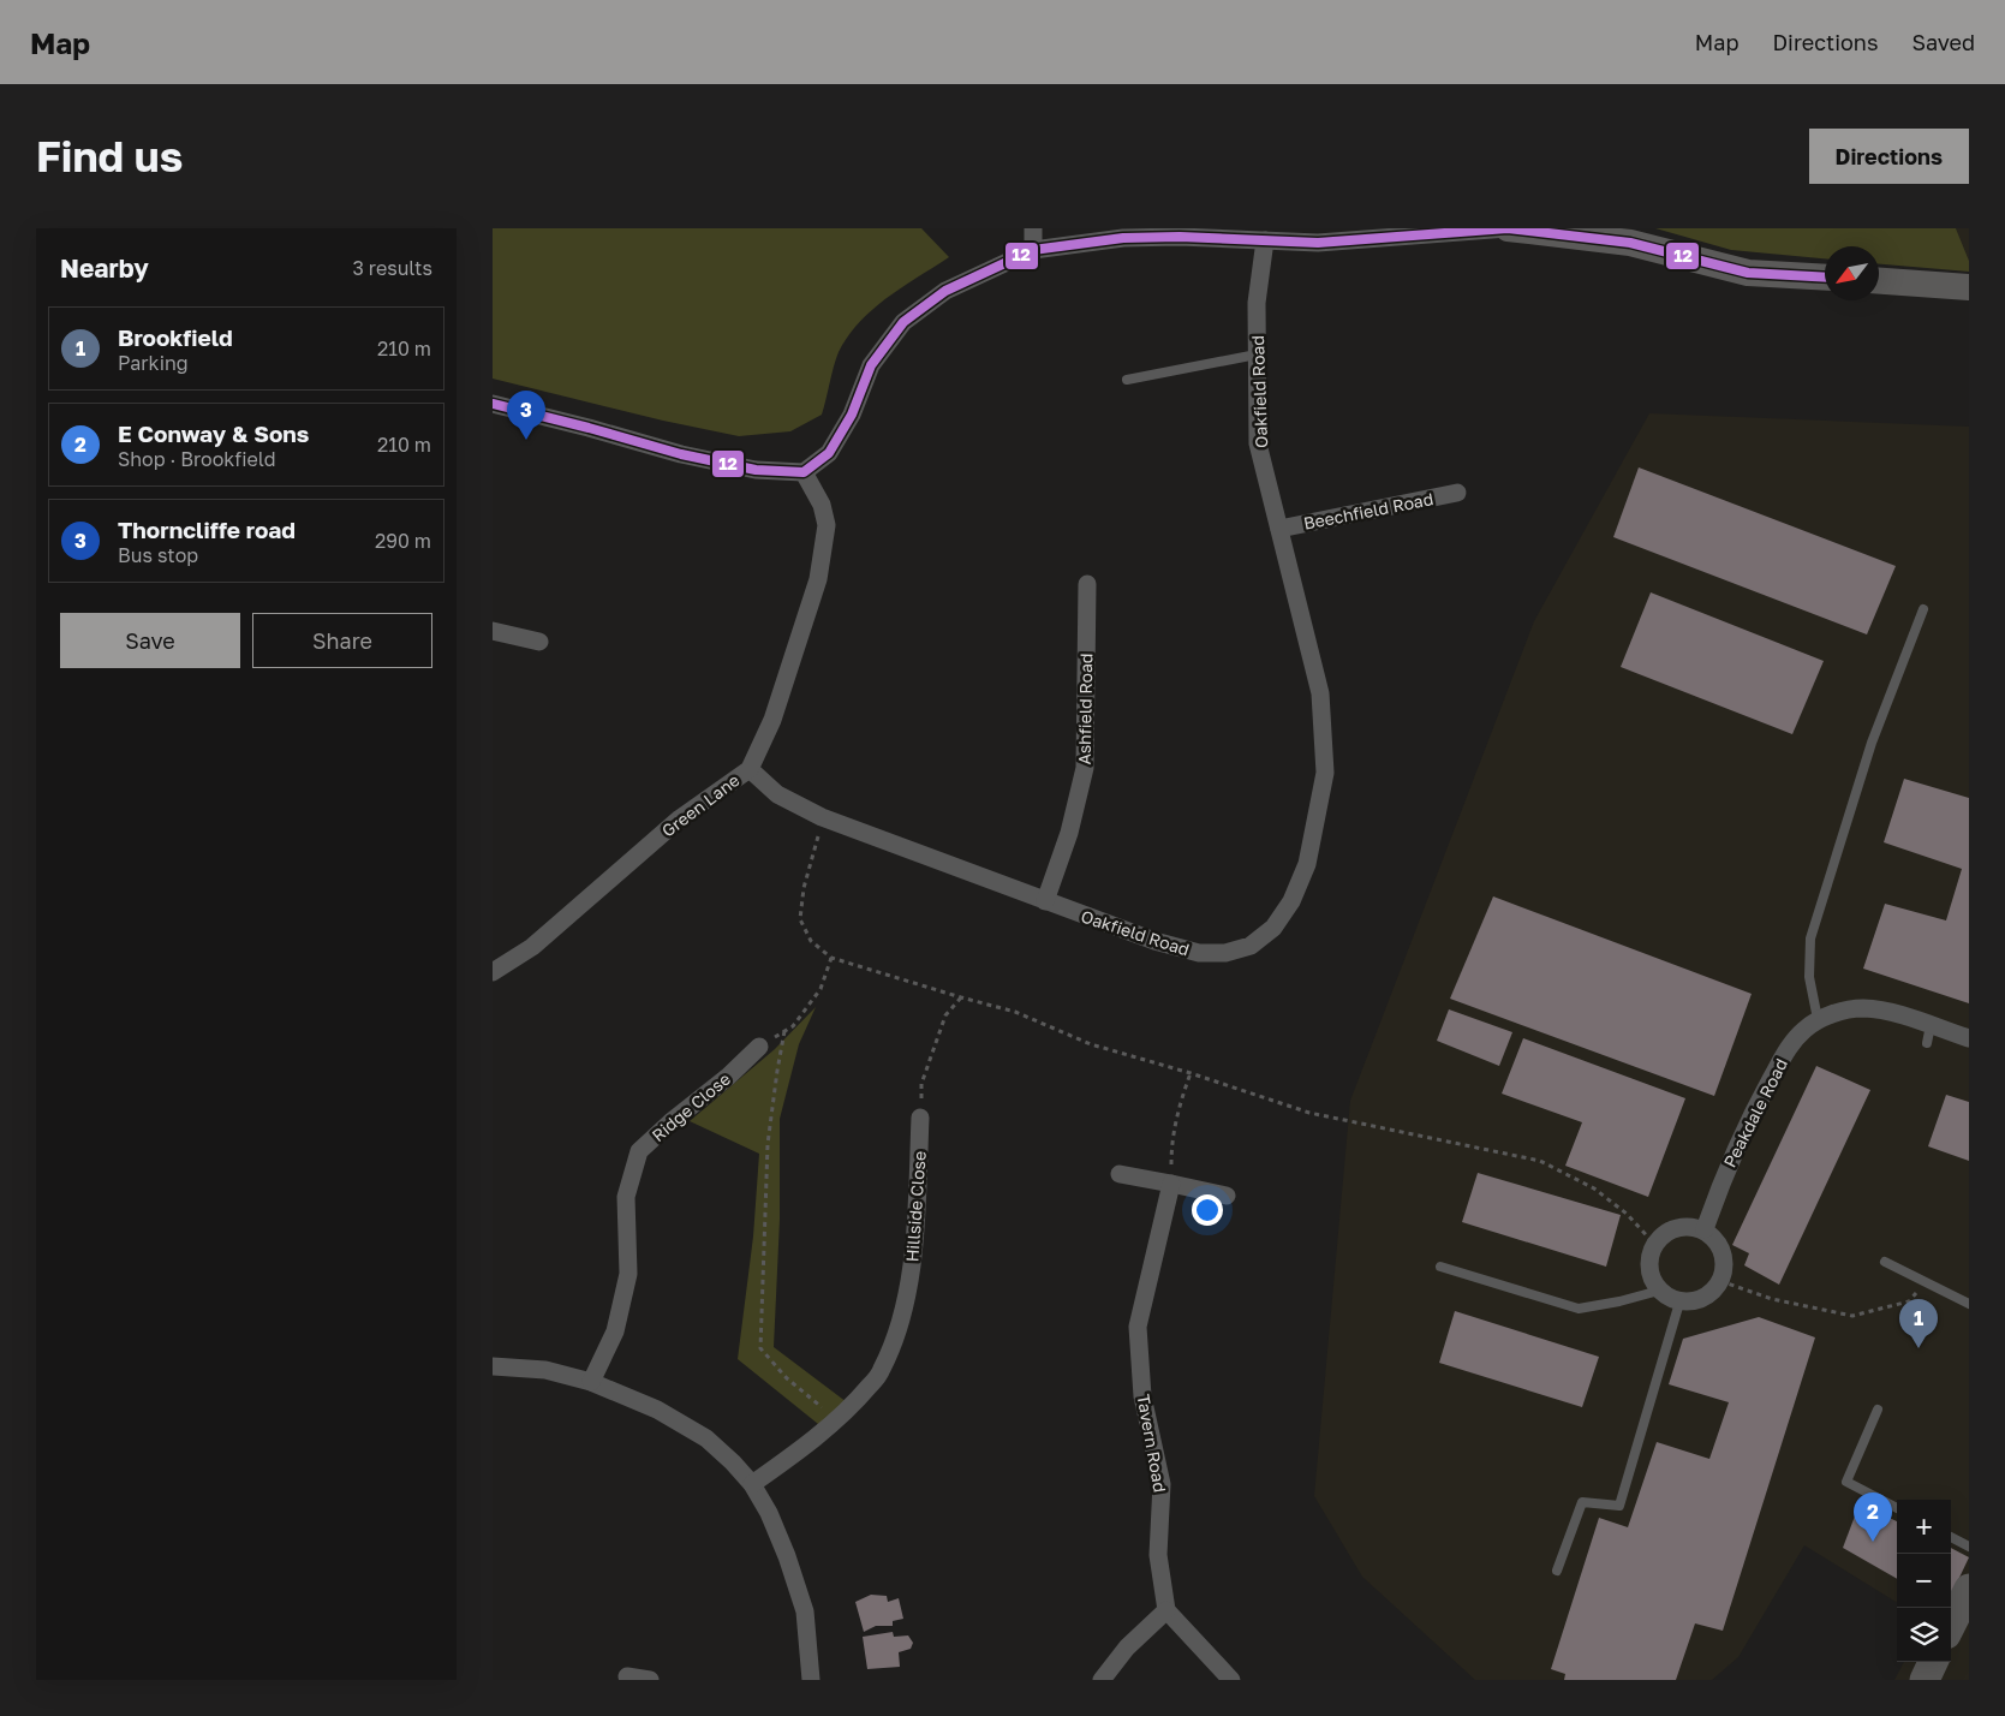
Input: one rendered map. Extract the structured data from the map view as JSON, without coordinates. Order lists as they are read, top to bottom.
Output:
{
  "streets": {
    "street": [
      "Oakfield Road",
      "Beechfield Road",
      "Ashfield Road",
      "Green Lane",
      "Ridge Close",
      "Peakdale Road",
      "Hillside Close",
      "Tavern Road"
    ]
  },
  "crossings": [
    ["Oakfield Road", "Beechfield Road"],
    ["Oakfield Road", "Ashfield Road"],
    ["Oakfield Road", "Green Lane"]
  ],
  "lines": ["transit line 12"],
  "north": "bottom left",
  "page": {
    "header": "Map",
    "nav": ["Map", "Directions", "Saved"],
    "buttons": [
      "Directions",
      ["Save", "Share"]
    ],
    "title": "Find us",
    "heading": ["Nearby", "3 results"],
    "list": [
      {
        "mark": "1",
        "name": "Brookfield",
        "note": "Parking",
        "value": "210 m"
      },
      {
        "mark": "2",
        "name": "E Conway & Sons",
        "note": "Shop · Brookfield",
        "value": "210 m"
      },
      {
        "mark": "3",
        "name": "Thorncliffe road",
        "note": "Bus stop",
        "value": "290 m"
      }
    ],
    "pins": ["3", "1", "2"],
    "map_buttons": ["+", "−"]
  }
}
